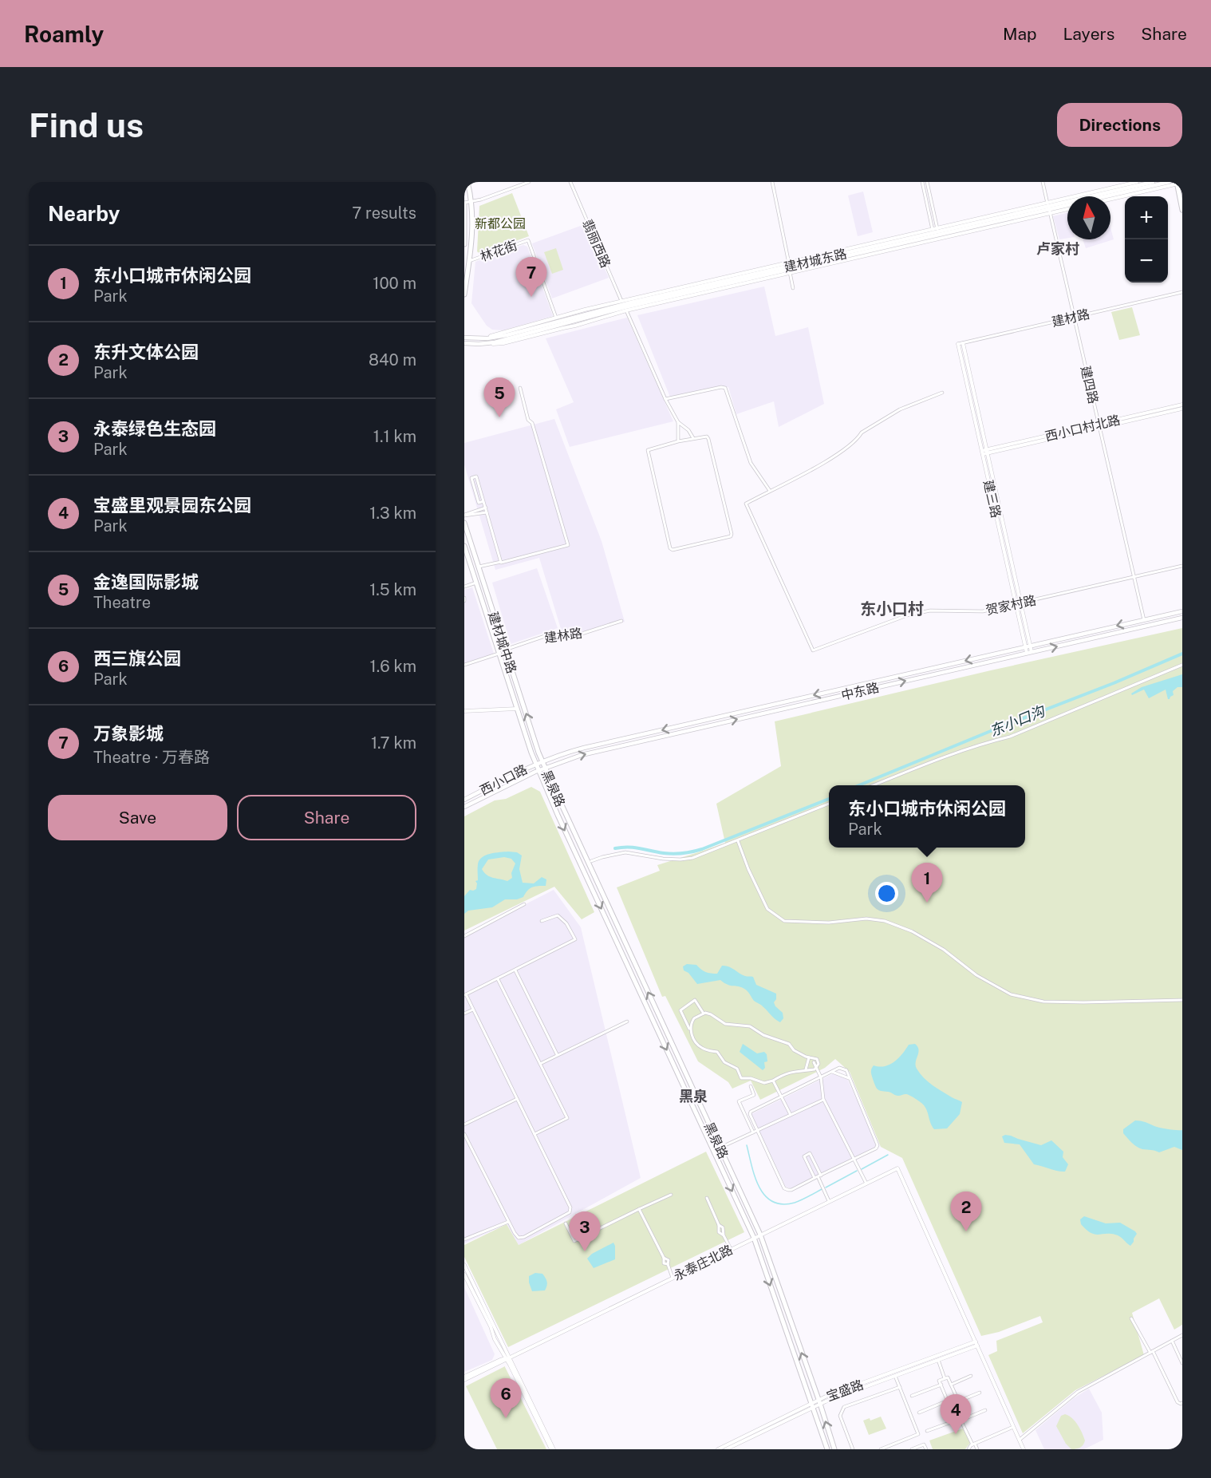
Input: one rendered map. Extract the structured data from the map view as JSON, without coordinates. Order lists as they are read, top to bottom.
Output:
{
  "streets": {
    "main road": [
      "建材城东路",
      "建材城中路",
      "中东路",
      "西小口路",
      "黑泉路"
    ],
    "street": [
      "翡丽西路",
      "林花街",
      "建材路",
      "建四路",
      "西小口村北路",
      "建三路",
      "贺家村路",
      "建林路",
      "永泰庄北路",
      "宝盛路"
    ]
  },
  "crossings": [
    ["翡丽西路", "建材城东路"],
    ["林花街", "建材城东路"],
    ["建材城东路", "建四路"],
    ["建材路", "建四路"],
    ["建材路", "建三路"],
    ["建四路", "西小口村北路"],
    ["建四路", "贺家村路"],
    ["建四路", "中东路"],
    ["西小口村北路", "建三路"],
    ["建三路", "贺家村路"],
    ["建三路", "中东路"],
    ["建林路", "建材城中路"],
    ["建材城中路", "中东路"],
    ["建材城中路", "西小口路"],
    ["建材城中路", "黑泉路"],
    ["中东路", "西小口路"],
    ["中东路", "黑泉路"],
    ["西小口路", "黑泉路"],
    ["黑泉路", "永泰庄北路"],
    ["黑泉路", "宝盛路"],
    ["永泰庄北路", "宝盛路"]
  ],
  "districts": ["卢家村", "东小口村", "黑泉"],
  "water": ["东小口沟"],
  "parks": ["新都公园"],
  "north": "top",
  "page": {
    "header": "Roamly",
    "nav": ["Map", "Layers", "Share"],
    "buttons": [
      "Directions",
      ["Save", "Share"]
    ],
    "title": "Find us",
    "heading": ["Nearby", "7 results"],
    "map_buttons": ["+", "−"],
    "list": [
      {
        "mark": "1",
        "name": "东小口城市休闲公园",
        "note": "Park",
        "value": "100 m"
      },
      {
        "mark": "2",
        "name": "东升文体公园",
        "note": "Park",
        "value": "840 m"
      },
      {
        "mark": "3",
        "name": "永泰绿色生态园",
        "note": "Park",
        "value": "1.1 km"
      },
      {
        "mark": "4",
        "name": "宝盛里观景园东公园",
        "note": "Park",
        "value": "1.3 km"
      },
      {
        "mark": "5",
        "name": "金逸国际影城",
        "note": "Theatre",
        "value": "1.5 km"
      },
      {
        "mark": "6",
        "name": "西三旗公园",
        "note": "Park",
        "value": "1.6 km"
      },
      {
        "mark": "7",
        "name": "万象影城",
        "note": "Theatre · 万春路",
        "value": "1.7 km"
      }
    ],
    "pins": [
      "7",
      "5",
      "1",
      "2",
      "3",
      "6",
      "4"
    ],
    "popup": ["东小口城市休闲公园", "Park"]
  }
}
